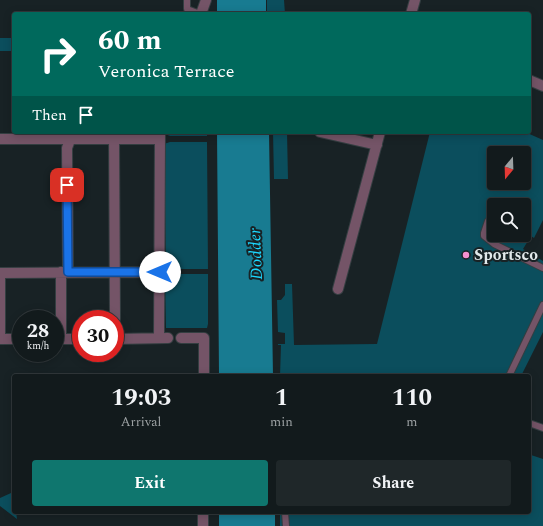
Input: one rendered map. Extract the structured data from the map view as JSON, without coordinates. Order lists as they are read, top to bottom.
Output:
{
  "water": ["Dodder"],
  "places": ["Sportsco"],
  "north": "bottom",
  "page": {
    "turn": ["60 m", "Veronica Terrace"],
    "then": "Then",
    "speed": "28 km/h",
    "limit": "30",
    "eta": [
      "19:03",
      "Arrival",
      "1",
      "min",
      "110",
      "m"
    ],
    "buttons": ["Exit", "Share"]
  }
}
